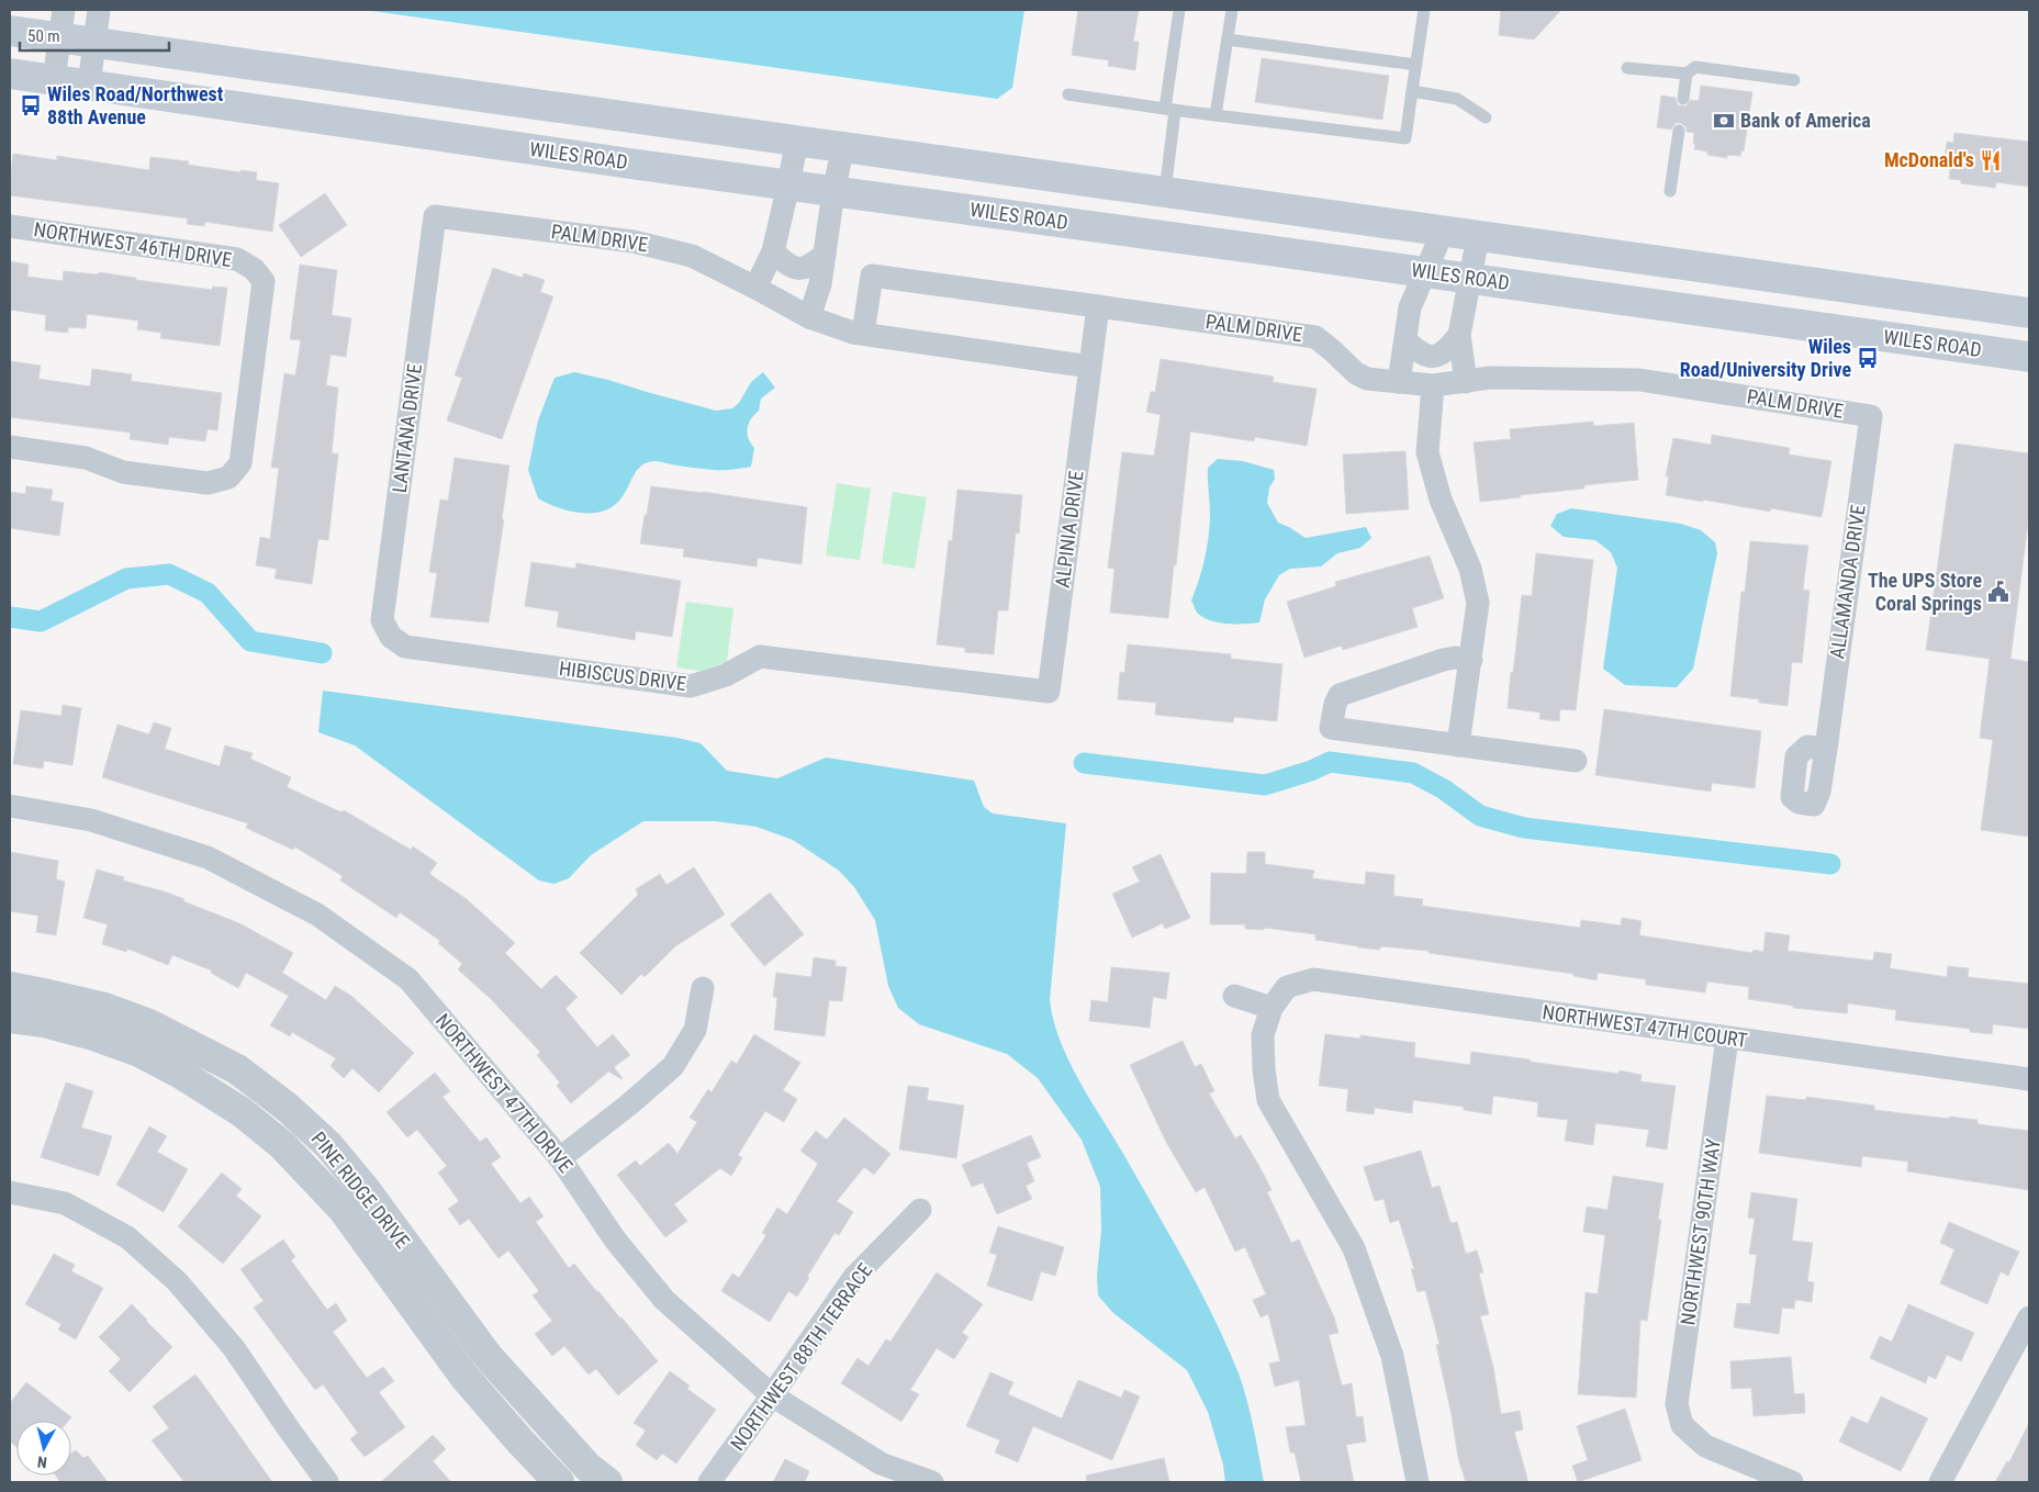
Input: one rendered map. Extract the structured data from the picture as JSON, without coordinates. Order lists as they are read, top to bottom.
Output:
{
  "streets": {
    "main road": ["WILES ROAD"],
    "street": [
      "PALM DRIVE",
      "NORTHWEST 46TH DRIVE",
      "LANTANA DRIVE",
      "ALPINIA DRIVE",
      "ALLAMANDA DRIVE",
      "HIBISCUS DRIVE",
      "NORTHWEST 47TH COURT",
      "NORTHWEST 47TH DRIVE",
      "PINE RIDGE DRIVE",
      "NORTHWEST 90TH WAY",
      "NORTHWEST 88TH TERRACE"
    ]
  },
  "crossings": [
    ["PALM DRIVE", "LANTANA DRIVE"],
    ["PALM DRIVE", "ALPINIA DRIVE"],
    ["PALM DRIVE", "ALLAMANDA DRIVE"],
    ["LANTANA DRIVE", "HIBISCUS DRIVE"],
    ["ALPINIA DRIVE", "HIBISCUS DRIVE"],
    ["NORTHWEST 47TH COURT", "NORTHWEST 90TH WAY"],
    ["NORTHWEST 47TH DRIVE", "NORTHWEST 88TH TERRACE"]
  ],
  "places": {
    "bus stop": ["Wiles Road/Northwest 88th Avenue", "Wiles Road/University Drive"],
    "bank": ["Bank of America"],
    "restaurant": ["McDonald's"],
    "public building": ["The UPS Store Coral Springs"]
  },
  "scale_bar": "50 m",
  "north": "bottom"
}
